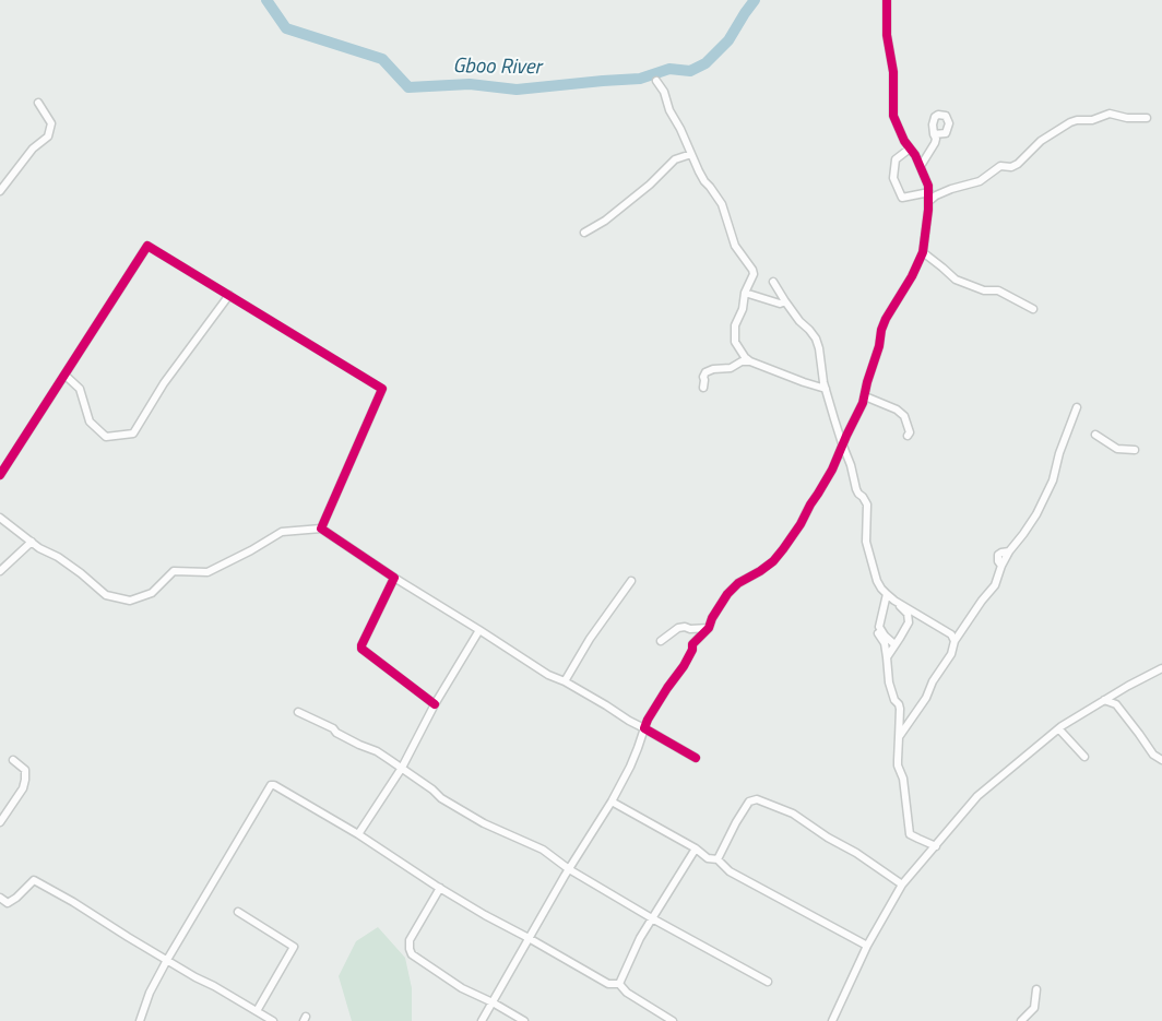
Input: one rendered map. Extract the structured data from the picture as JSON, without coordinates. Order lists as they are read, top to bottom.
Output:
{
  "water": ["Gboo River"]
}
